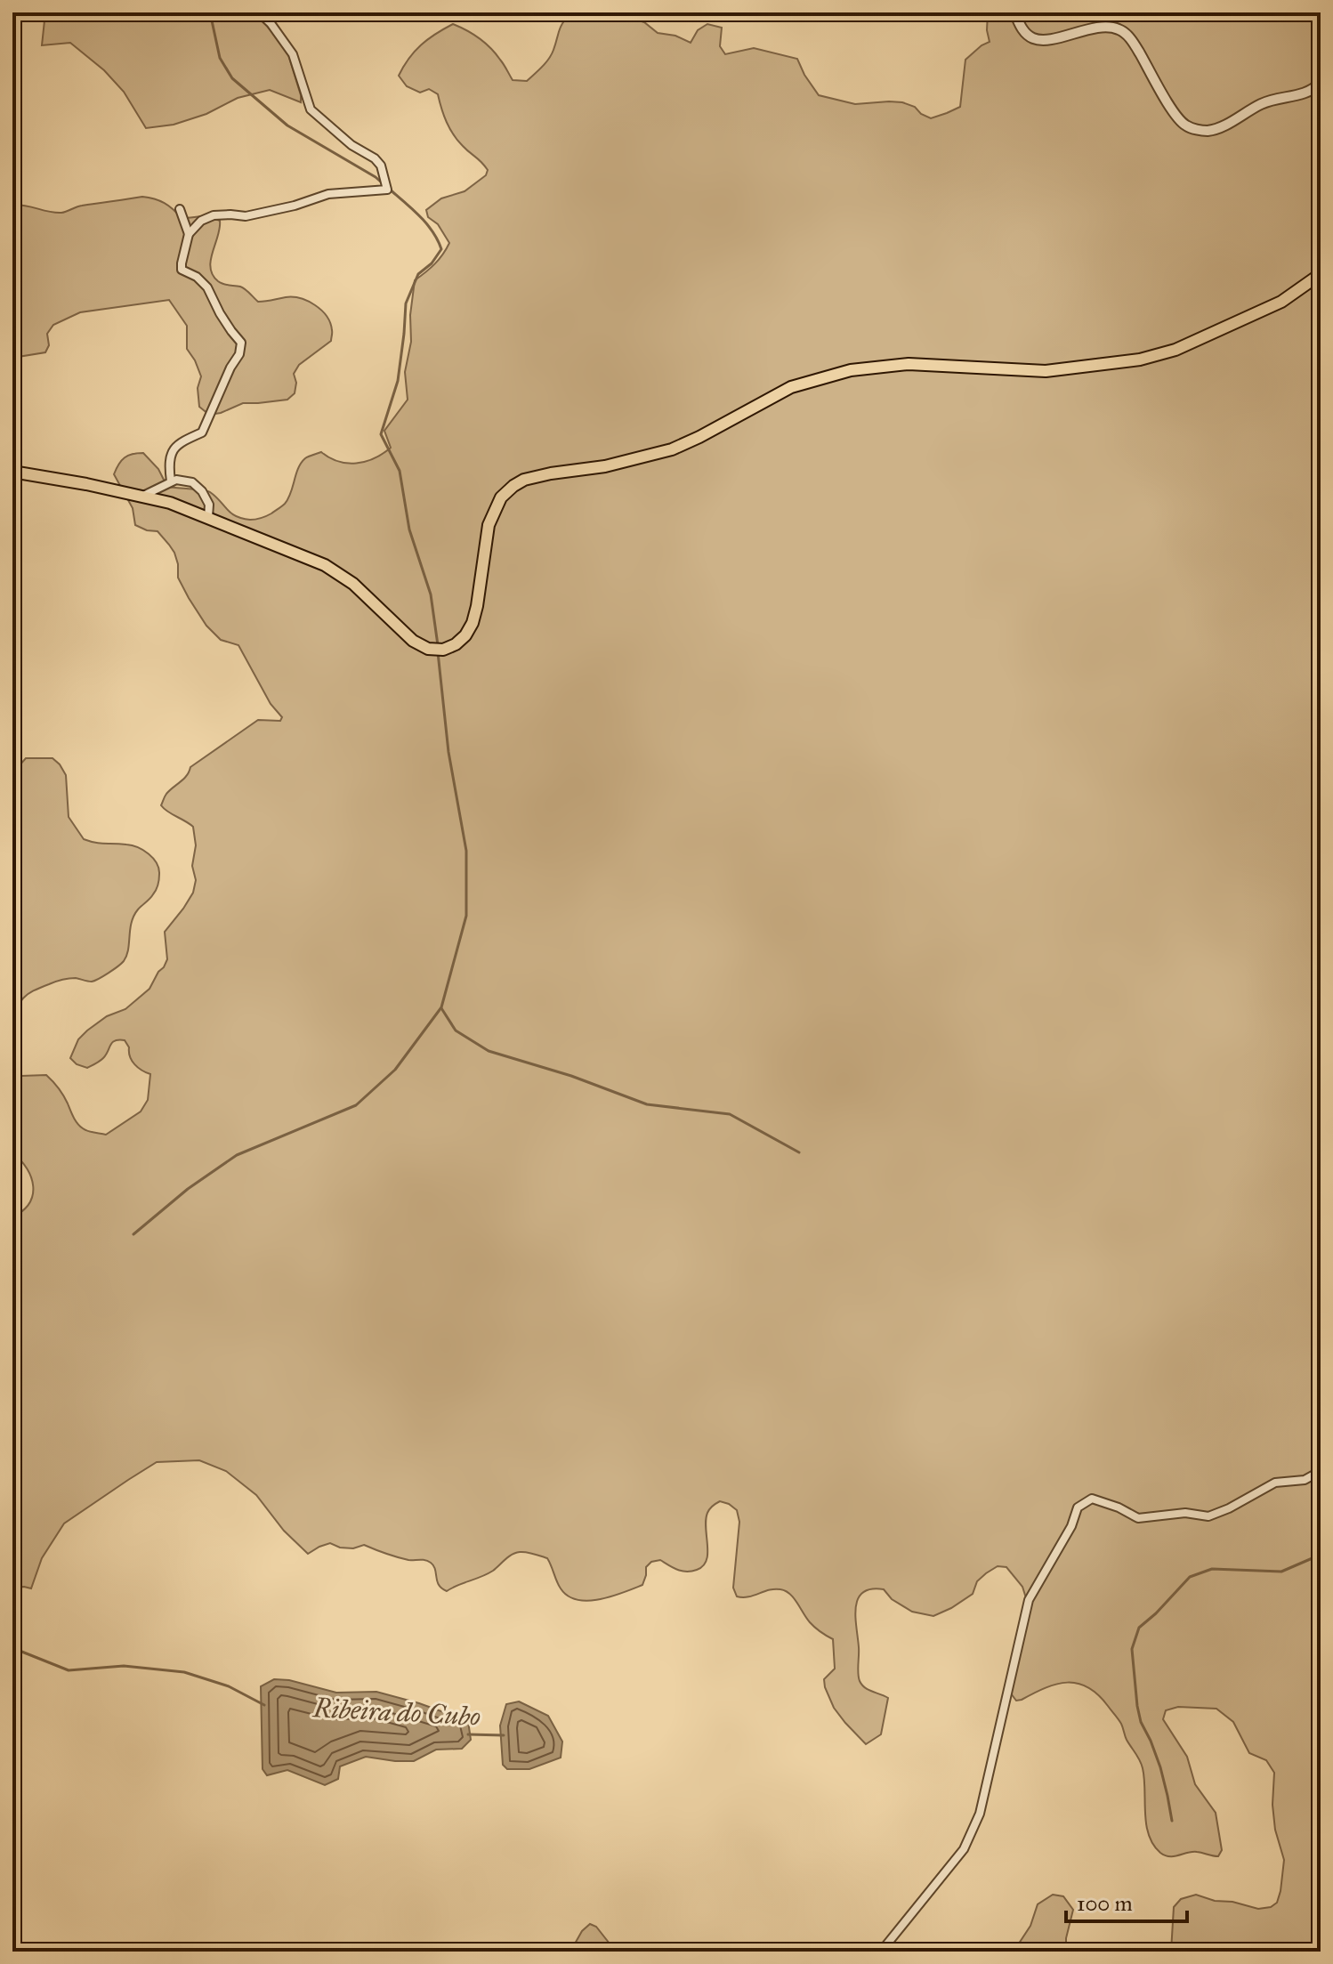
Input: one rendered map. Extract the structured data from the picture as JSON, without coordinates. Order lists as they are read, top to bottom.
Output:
{
  "water": ["Ribeira do Cubo"],
  "scale_bar": "100 m"
}
